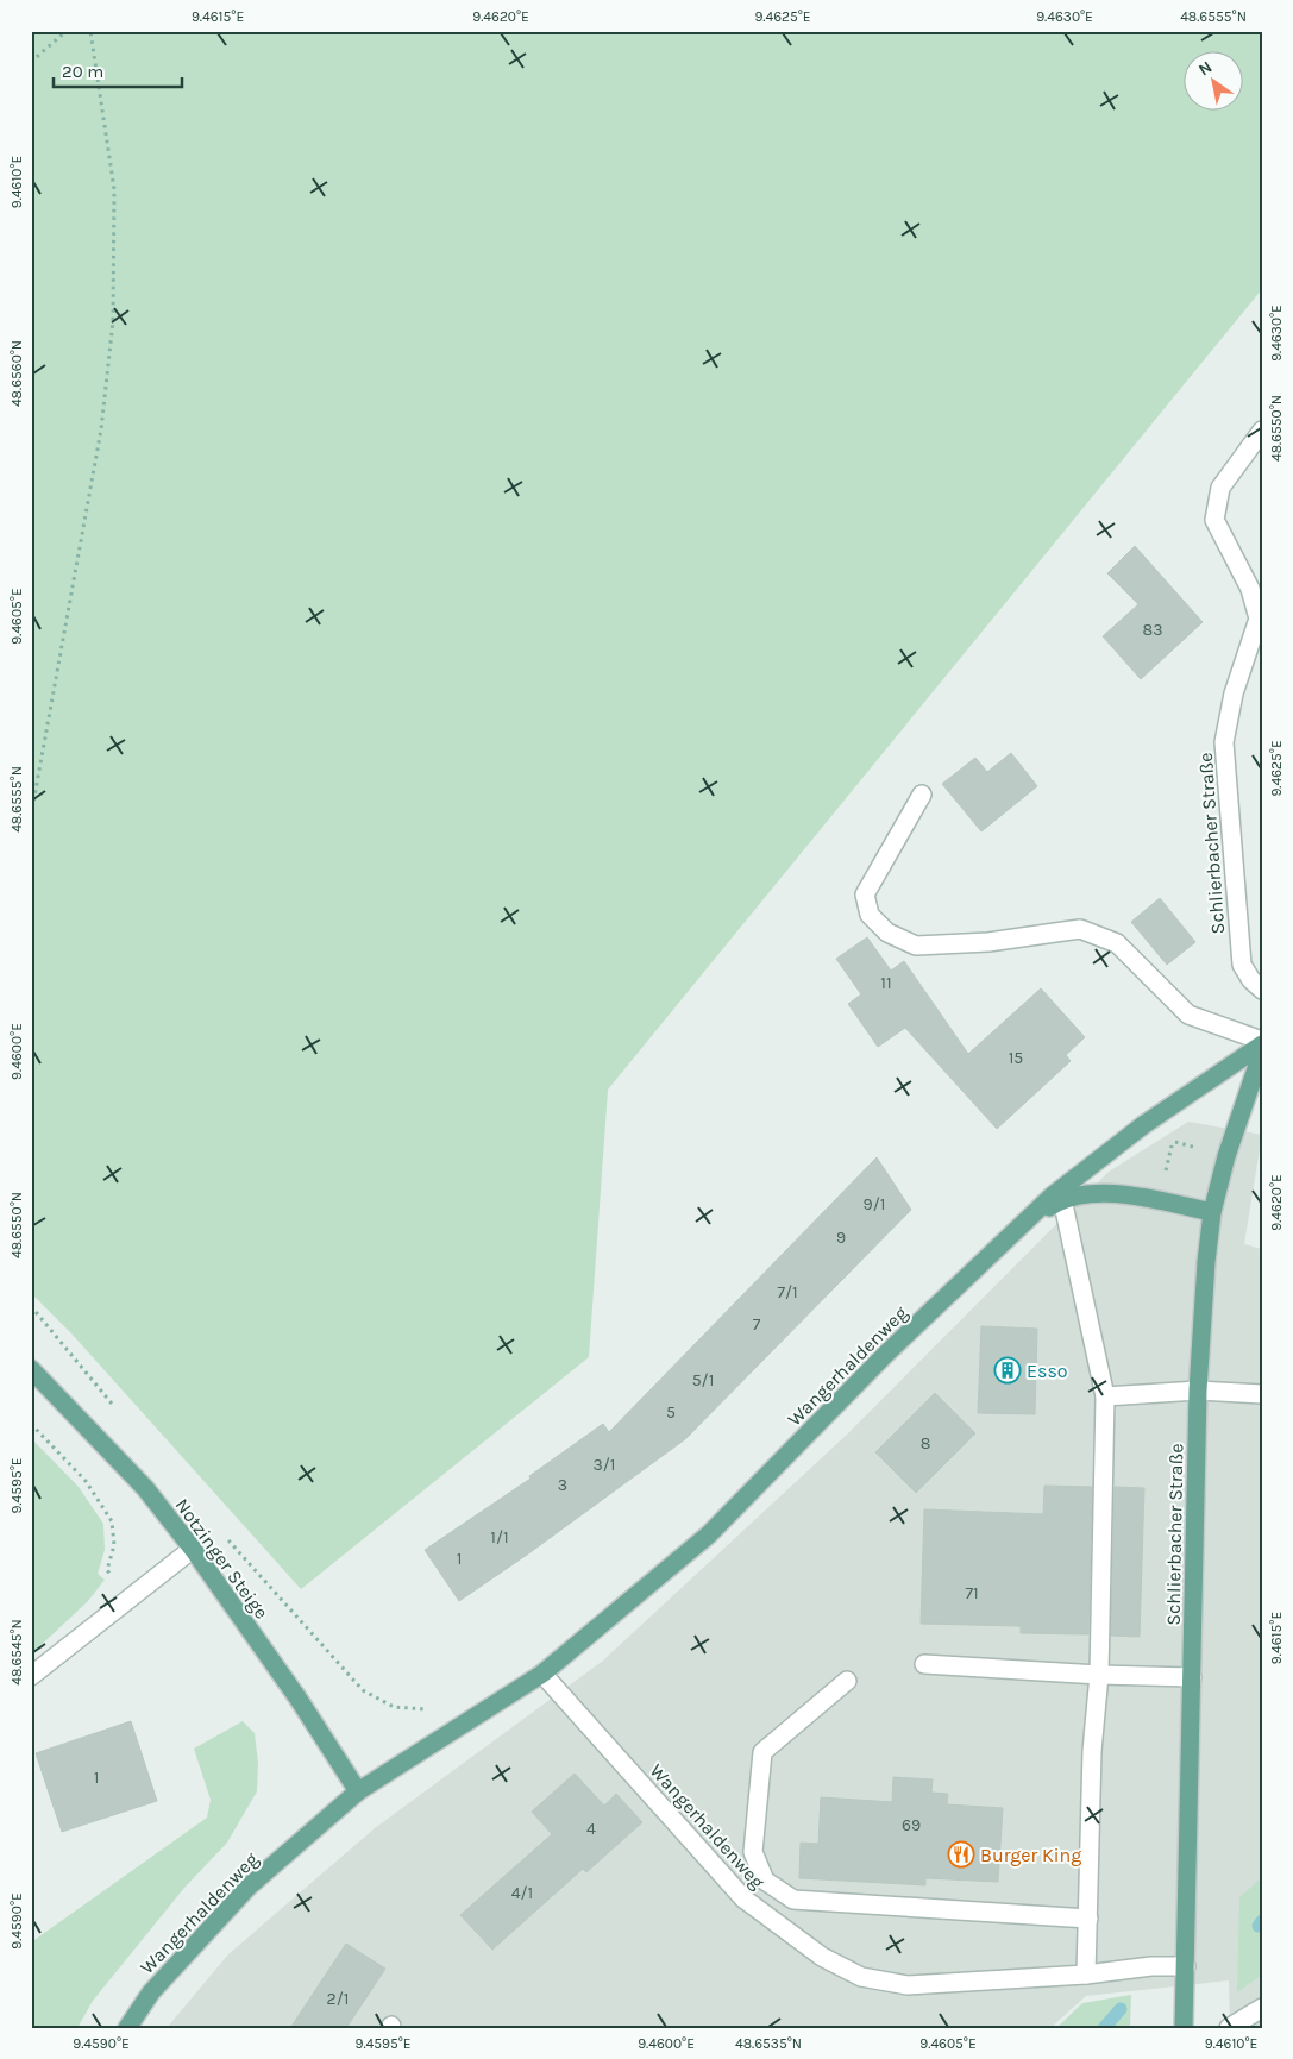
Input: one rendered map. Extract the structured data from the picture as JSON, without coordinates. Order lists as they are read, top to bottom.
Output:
{
  "streets": {
    "main road": ["Schlierbacher Straße", "Wangerhaldenweg", "Notzinger Steige"]
  },
  "crossings": [
    ["Schlierbacher Straße", "Wangerhaldenweg"],
    ["Wangerhaldenweg", "Notzinger Steige"]
  ],
  "places": {
    "building": ["Esso"],
    "restaurant": ["Burger King"]
  },
  "house_numbers": [
    "83",
    "11",
    "15",
    "9/1",
    "9",
    "7/1",
    "7",
    "5/1",
    "5",
    "8",
    "3/1",
    "3",
    "1/1",
    "1",
    "71",
    "1",
    "69",
    "4",
    "4/1",
    "2/1"
  ],
  "scale_bar": "20 m",
  "north": "top left",
  "coordinates": [
    "9.4615°E",
    "9.4620°E",
    "9.4625°E",
    "9.4630°E",
    "48.6555°N",
    "9.4610°E",
    "48.6560°N",
    "48.6550°N",
    "9.4605°E",
    "9.4600°E",
    "9.4595°E",
    "48.6545°N",
    "9.4590°E",
    "48.6535°N"
  ]
}
